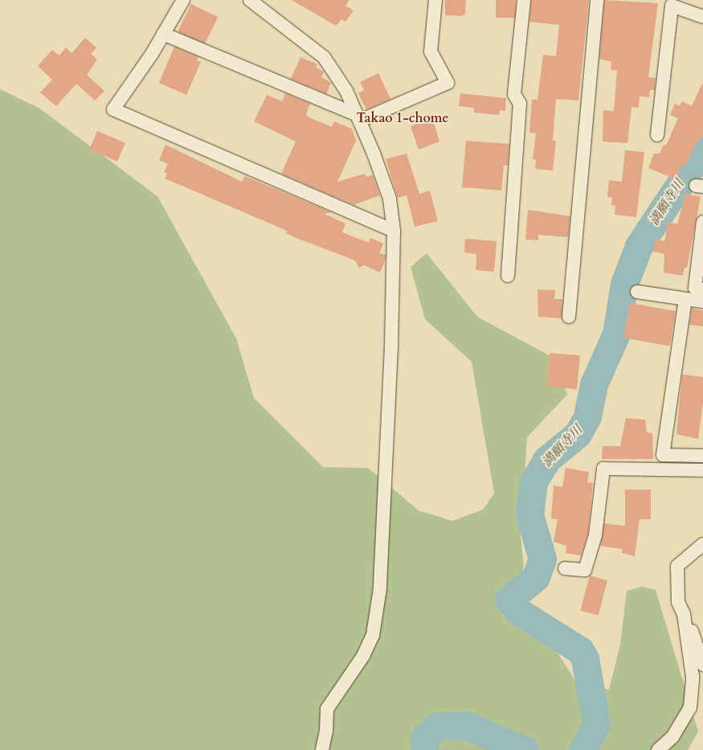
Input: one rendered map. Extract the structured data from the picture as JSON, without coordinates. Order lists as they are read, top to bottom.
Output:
{
  "districts": ["Takao 1-chome"],
  "water": ["満願寺川"]
}
